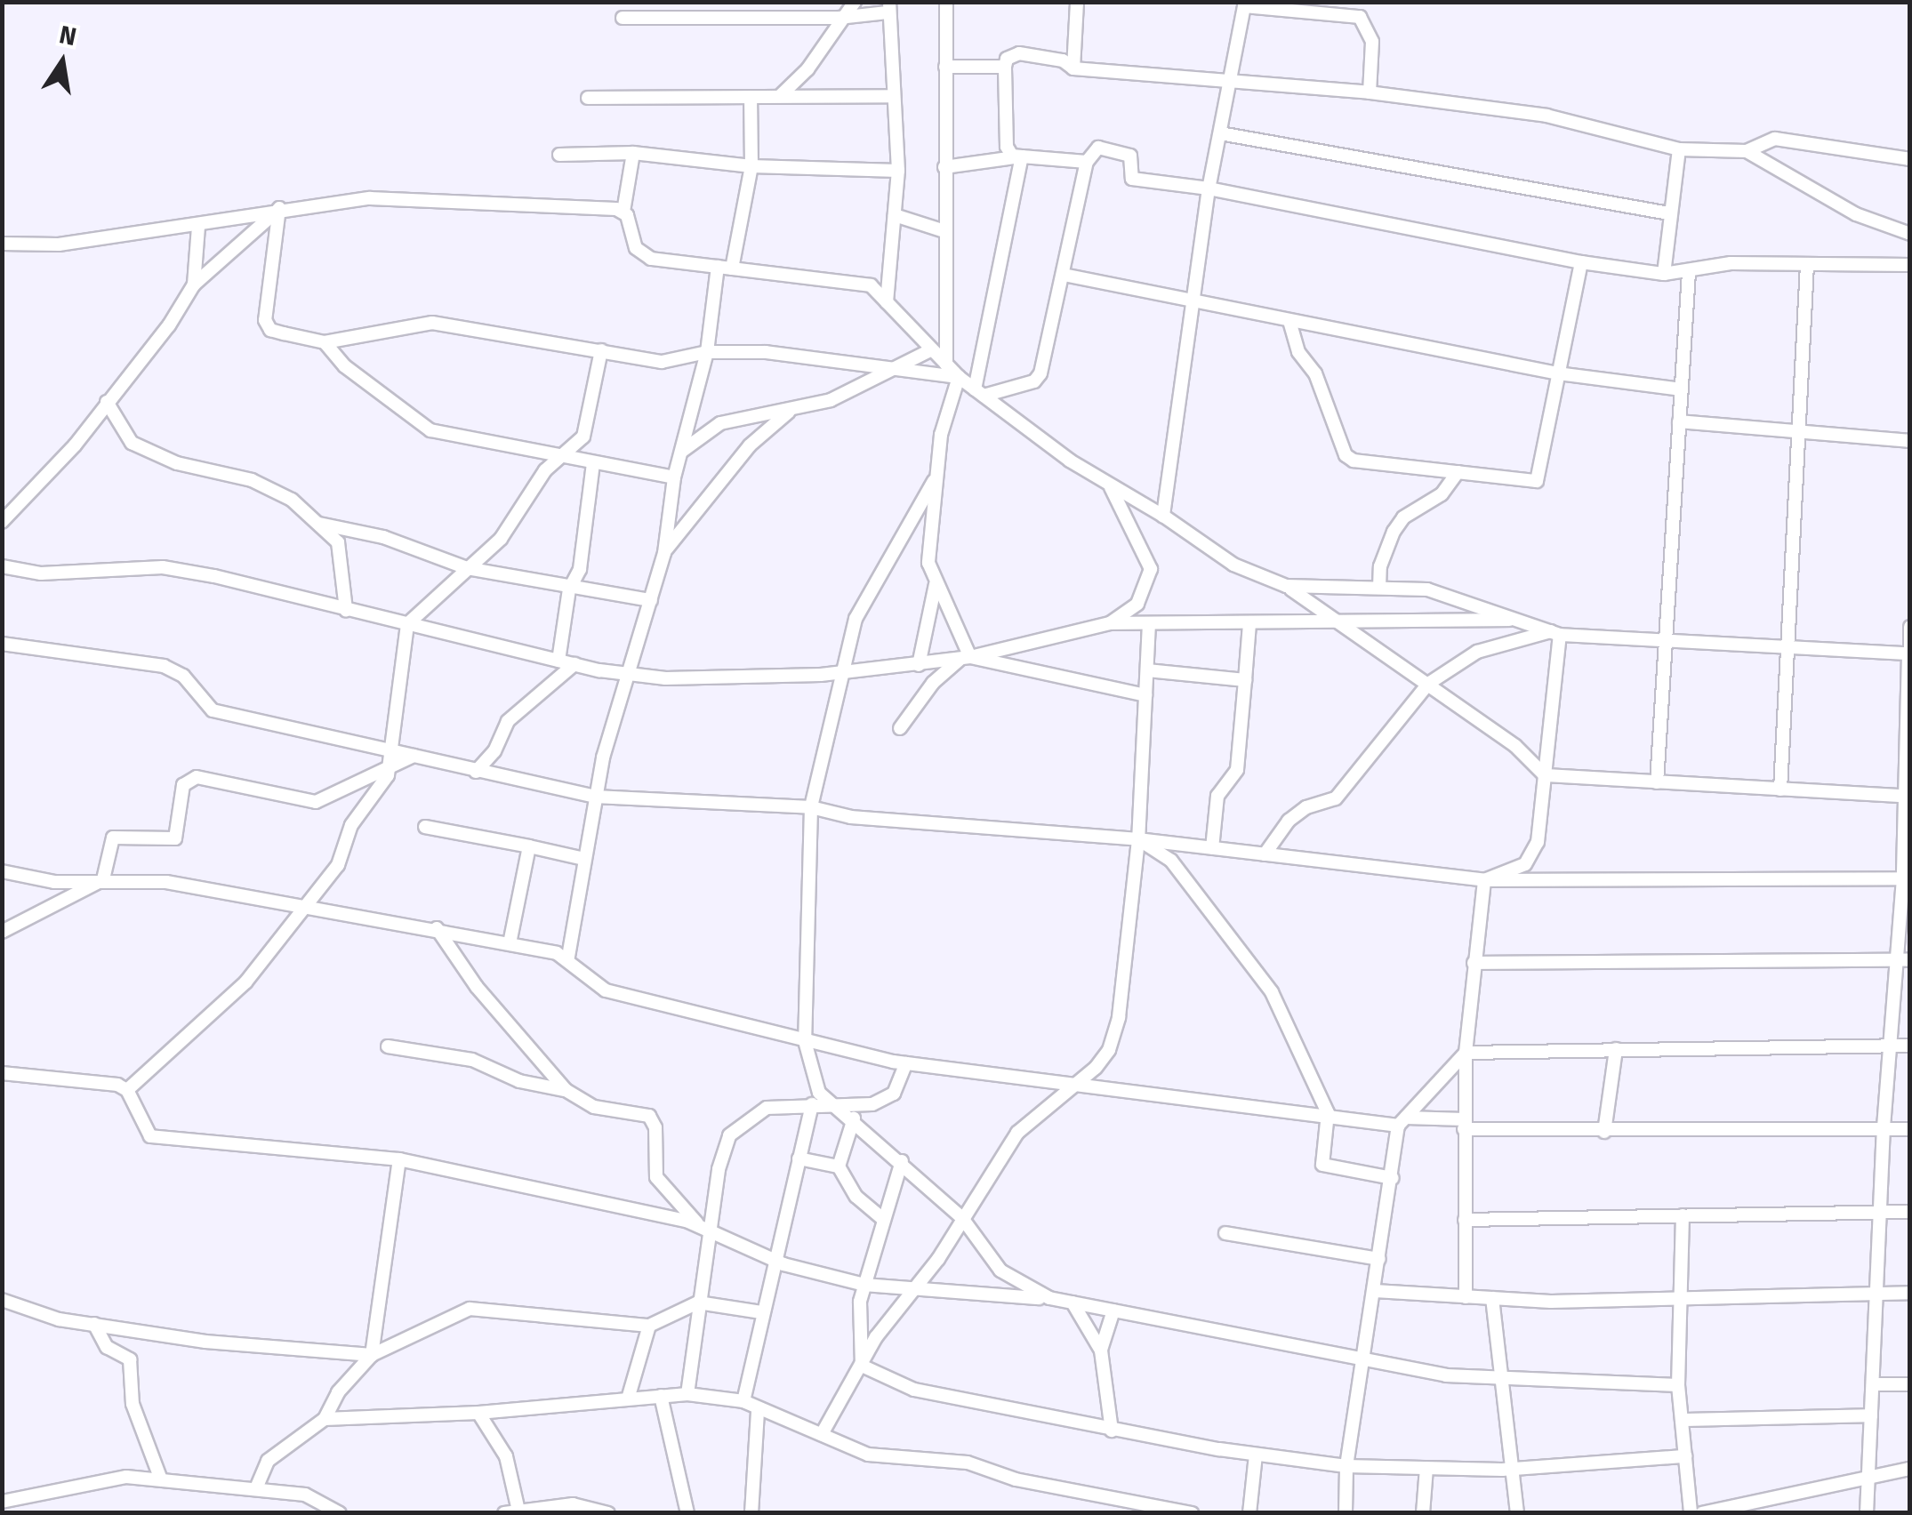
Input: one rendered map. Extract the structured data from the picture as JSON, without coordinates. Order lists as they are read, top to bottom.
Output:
{
  "north": "top"
}
